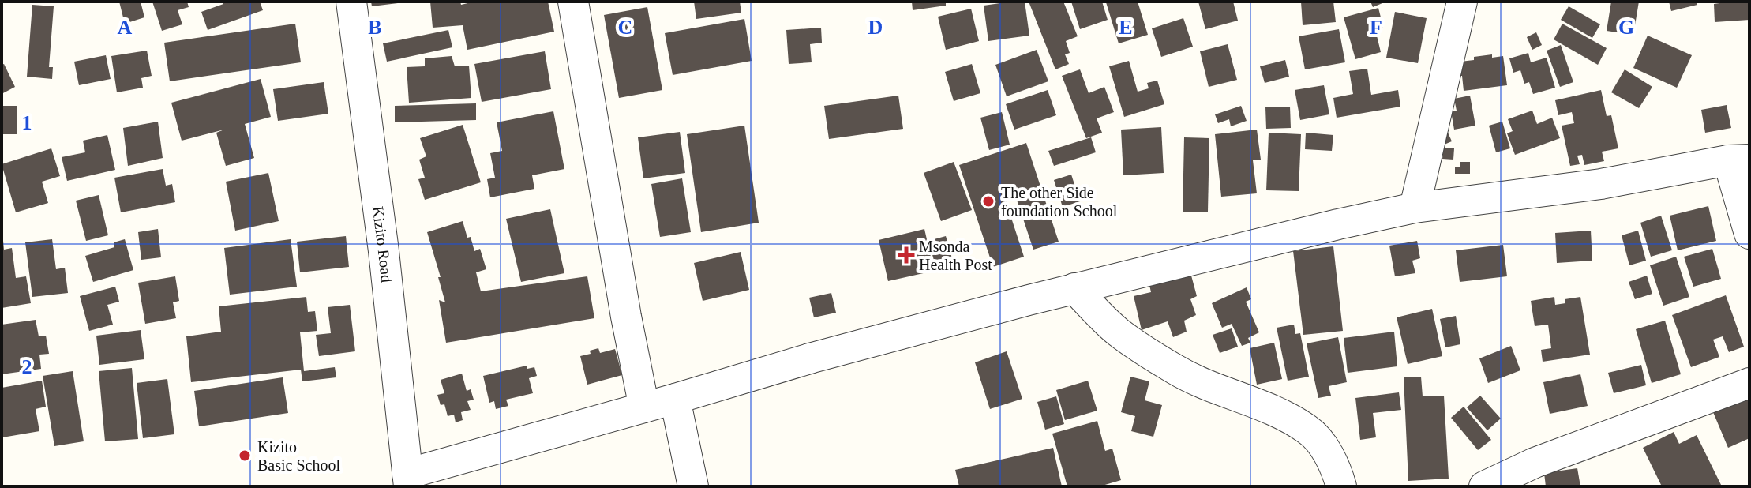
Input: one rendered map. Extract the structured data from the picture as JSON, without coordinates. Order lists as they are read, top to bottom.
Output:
{
  "streets": {
    "street": ["Kizito Road"]
  },
  "places": {
    "other": ["The other Side foundation School", "Kizito Basic School"],
    "health": ["Msonda Health Post"]
  },
  "grid": {
    "columns": [
      "A",
      "B",
      "C",
      "D",
      "E",
      "F",
      "G"
    ],
    "rows": ["1", "2"]
  }
}
